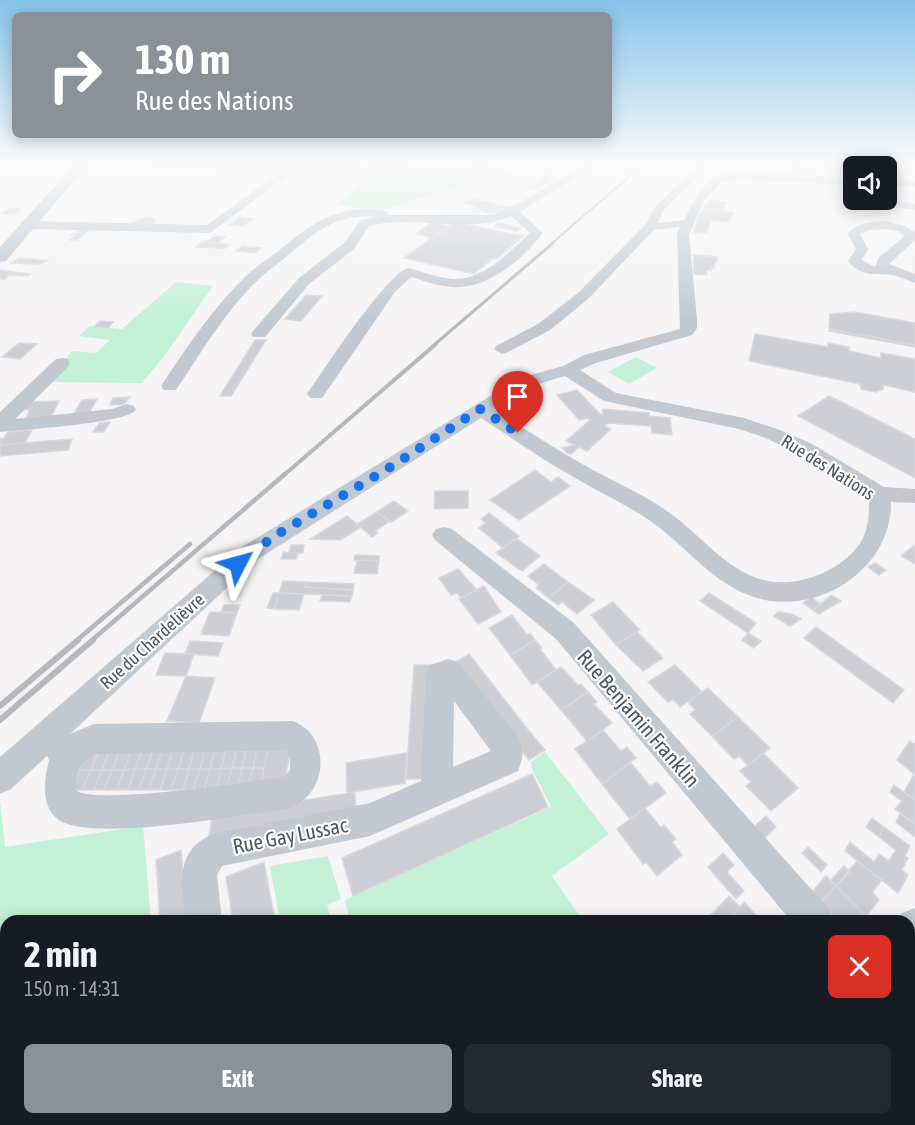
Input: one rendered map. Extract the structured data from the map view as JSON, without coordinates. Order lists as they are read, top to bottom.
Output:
{
  "streets": {
    "street": [
      "Rue des Nations",
      "Rue du Chardelièvre",
      "Rue Benjamin Franklin",
      "Rue Gay Lussac"
    ]
  },
  "crossings": [
    ["Rue des Nations", "Rue du Chardelièvre"]
  ],
  "page": {
    "turn": ["130 m", "Rue des Nations"],
    "heading": ["2 min", "150 m · 14:31"],
    "buttons": ["Exit", "Share"]
  }
}
